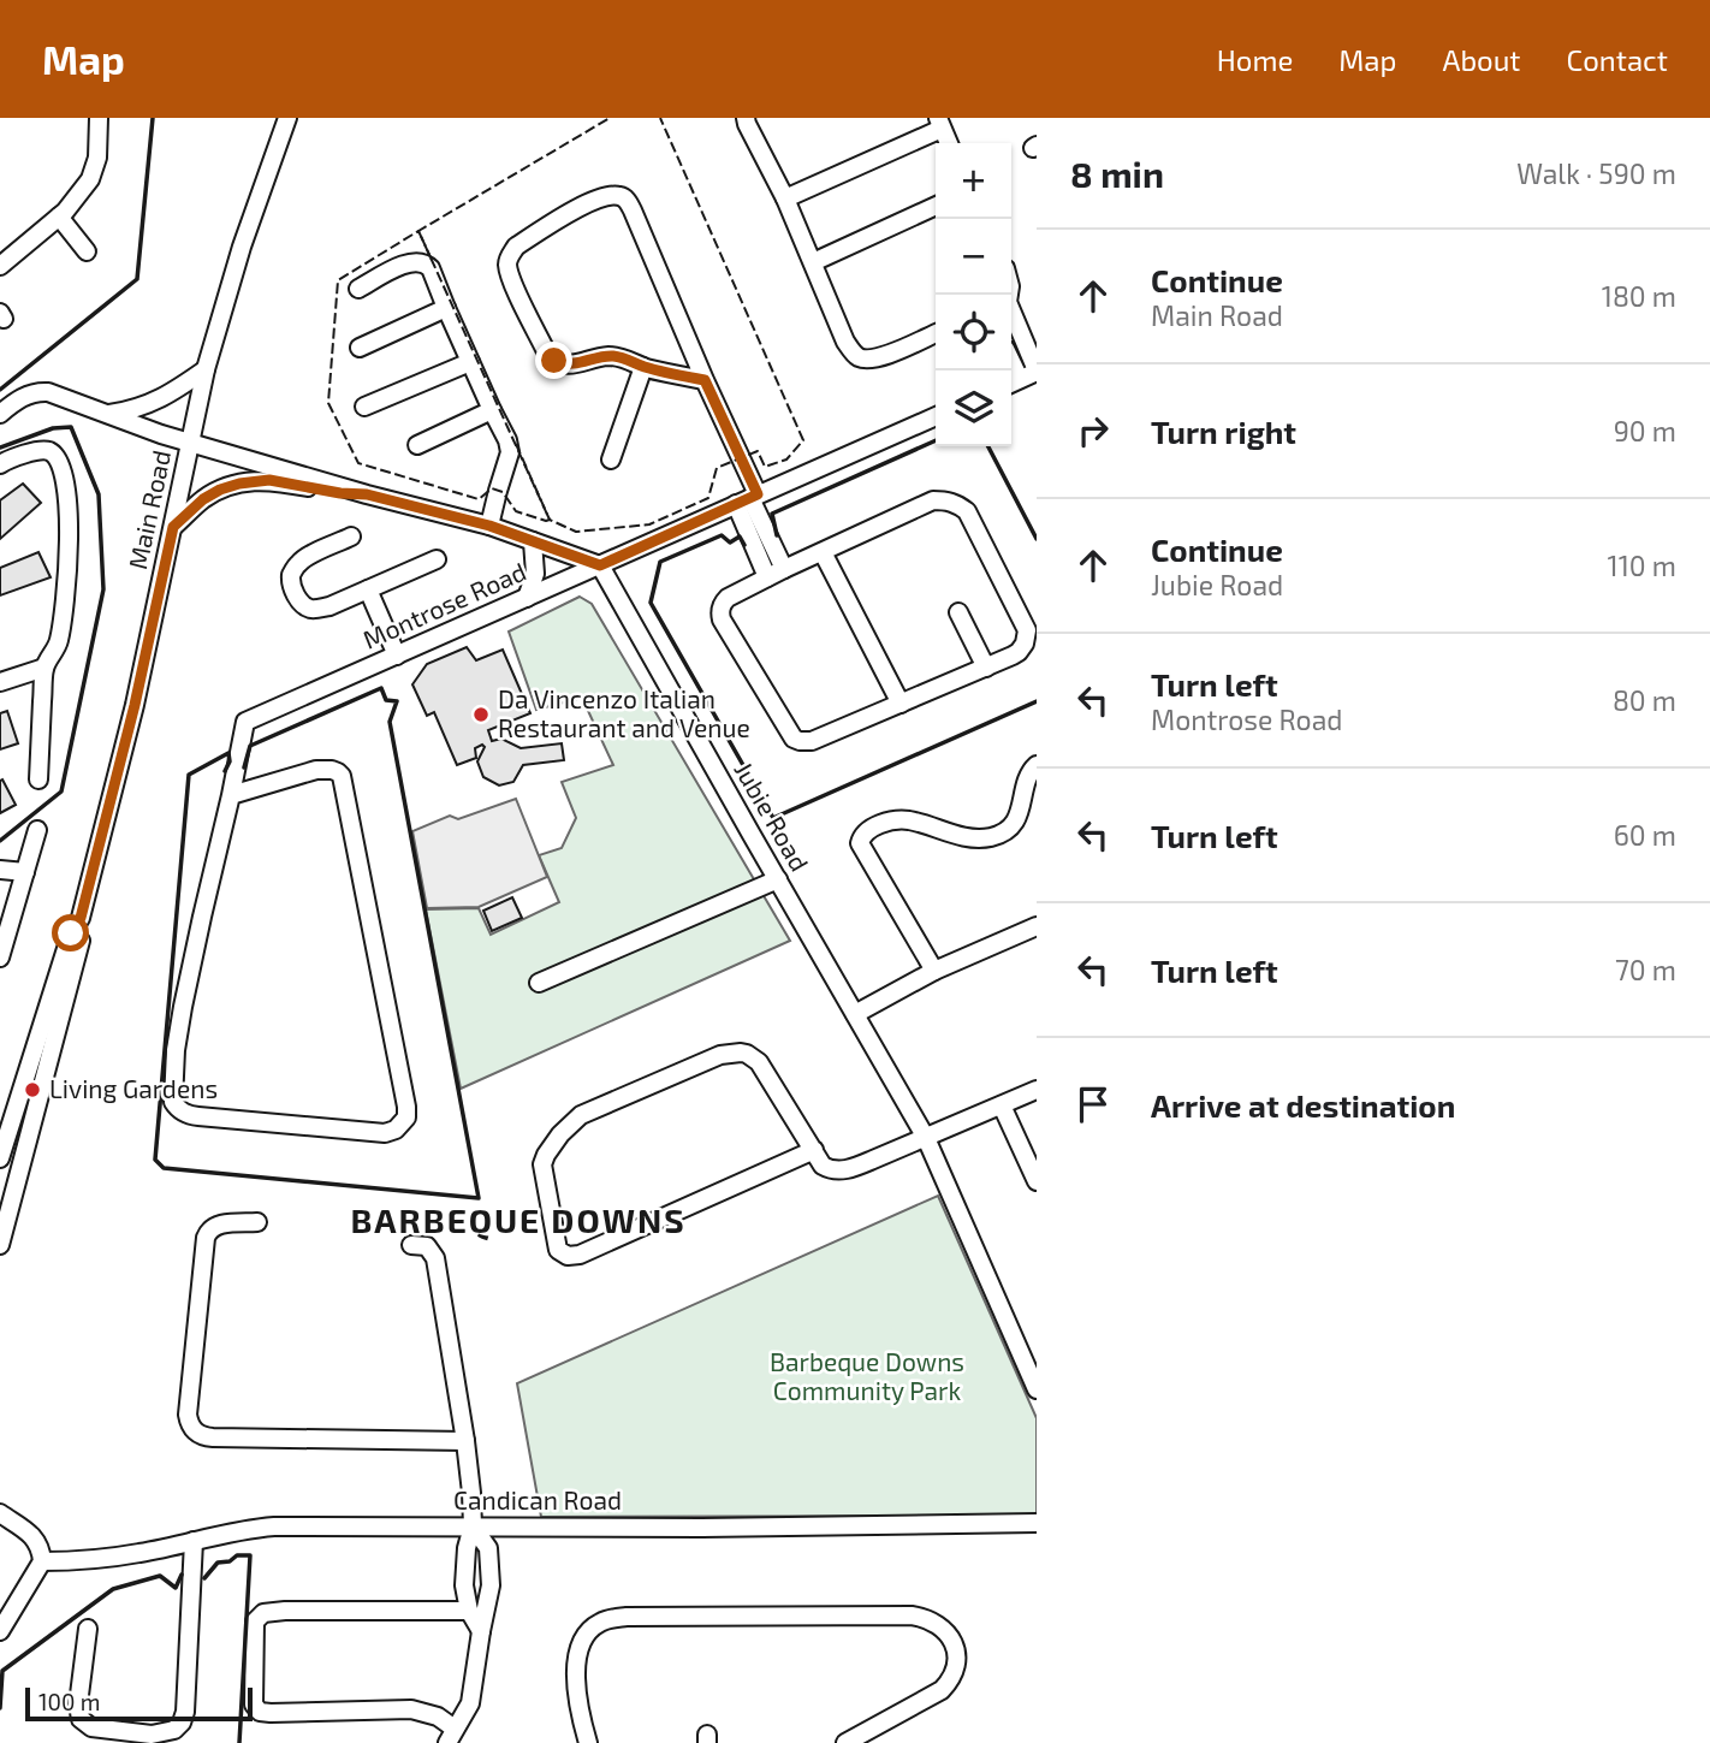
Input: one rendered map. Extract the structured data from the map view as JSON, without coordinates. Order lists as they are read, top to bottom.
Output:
{
  "streets": {
    "street": [
      "Main Road",
      "Montrose Road",
      "Jubie Road",
      "Candican Road"
    ]
  },
  "crossings": [
    ["Montrose Road", "Jubie Road"]
  ],
  "districts": ["BARBEQUE DOWNS"],
  "parks": ["Barbeque Downs Community Park"],
  "places": ["Da Vincenzo Italian Restaurant and Venue", "Living Gardens"],
  "scale_bar": "100 m",
  "page": {
    "header": "Map",
    "nav": [
      "Home",
      "Map",
      "About",
      "Contact"
    ],
    "heading": ["8 min", "Walk · 590 m"],
    "map_buttons": ["+", "−"],
    "list": [
      ["Continue", "Main Road", "180 m"],
      ["Turn right", "90 m"],
      ["Continue", "Jubie Road", "110 m"],
      ["Turn left", "Montrose Road", "80 m"],
      ["Turn left", "60 m"],
      ["Turn left", "70 m"],
      "Arrive at destination"
    ],
    "scale": "100 m"
  }
}
